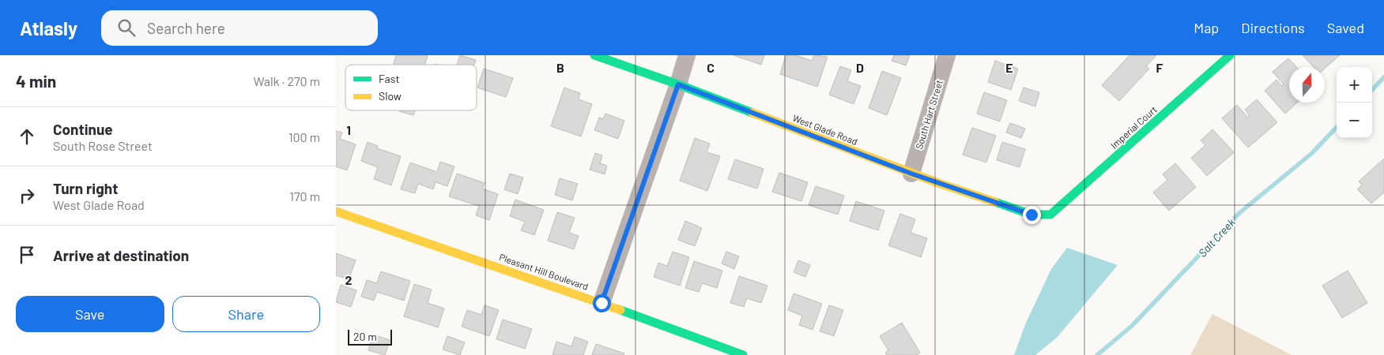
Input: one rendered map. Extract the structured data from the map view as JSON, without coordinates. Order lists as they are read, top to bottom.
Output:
{
  "streets": {
    "street": [
      "South Hart Street",
      "Imperial Court",
      "West Glade Road",
      "Pleasant Hill Boulevard"
    ]
  },
  "crossings": [
    ["South Hart Street", "West Glade Road"],
    ["Imperial Court", "West Glade Road"]
  ],
  "water": ["Salt Creek"],
  "legend": ["Fast", "Slow"],
  "scale_bar": "20 m",
  "north": "top",
  "page": {
    "header": "Atlasly",
    "search": "Search here",
    "nav": ["Map", "Directions", "Saved"],
    "heading": ["4 min", "Walk · 270 m"],
    "map_buttons": ["+", "−"],
    "list": [
      ["Continue", "South Rose Street", "100 m"],
      ["Turn right", "West Glade Road", "170 m"],
      "Arrive at destination"
    ],
    "buttons": ["Save", "Share"],
    "scale": "20 m"
  },
  "grid": {
    "columns": [
      "B",
      "C",
      "D",
      "E",
      "F"
    ],
    "rows": ["1", "2"]
  }
}
